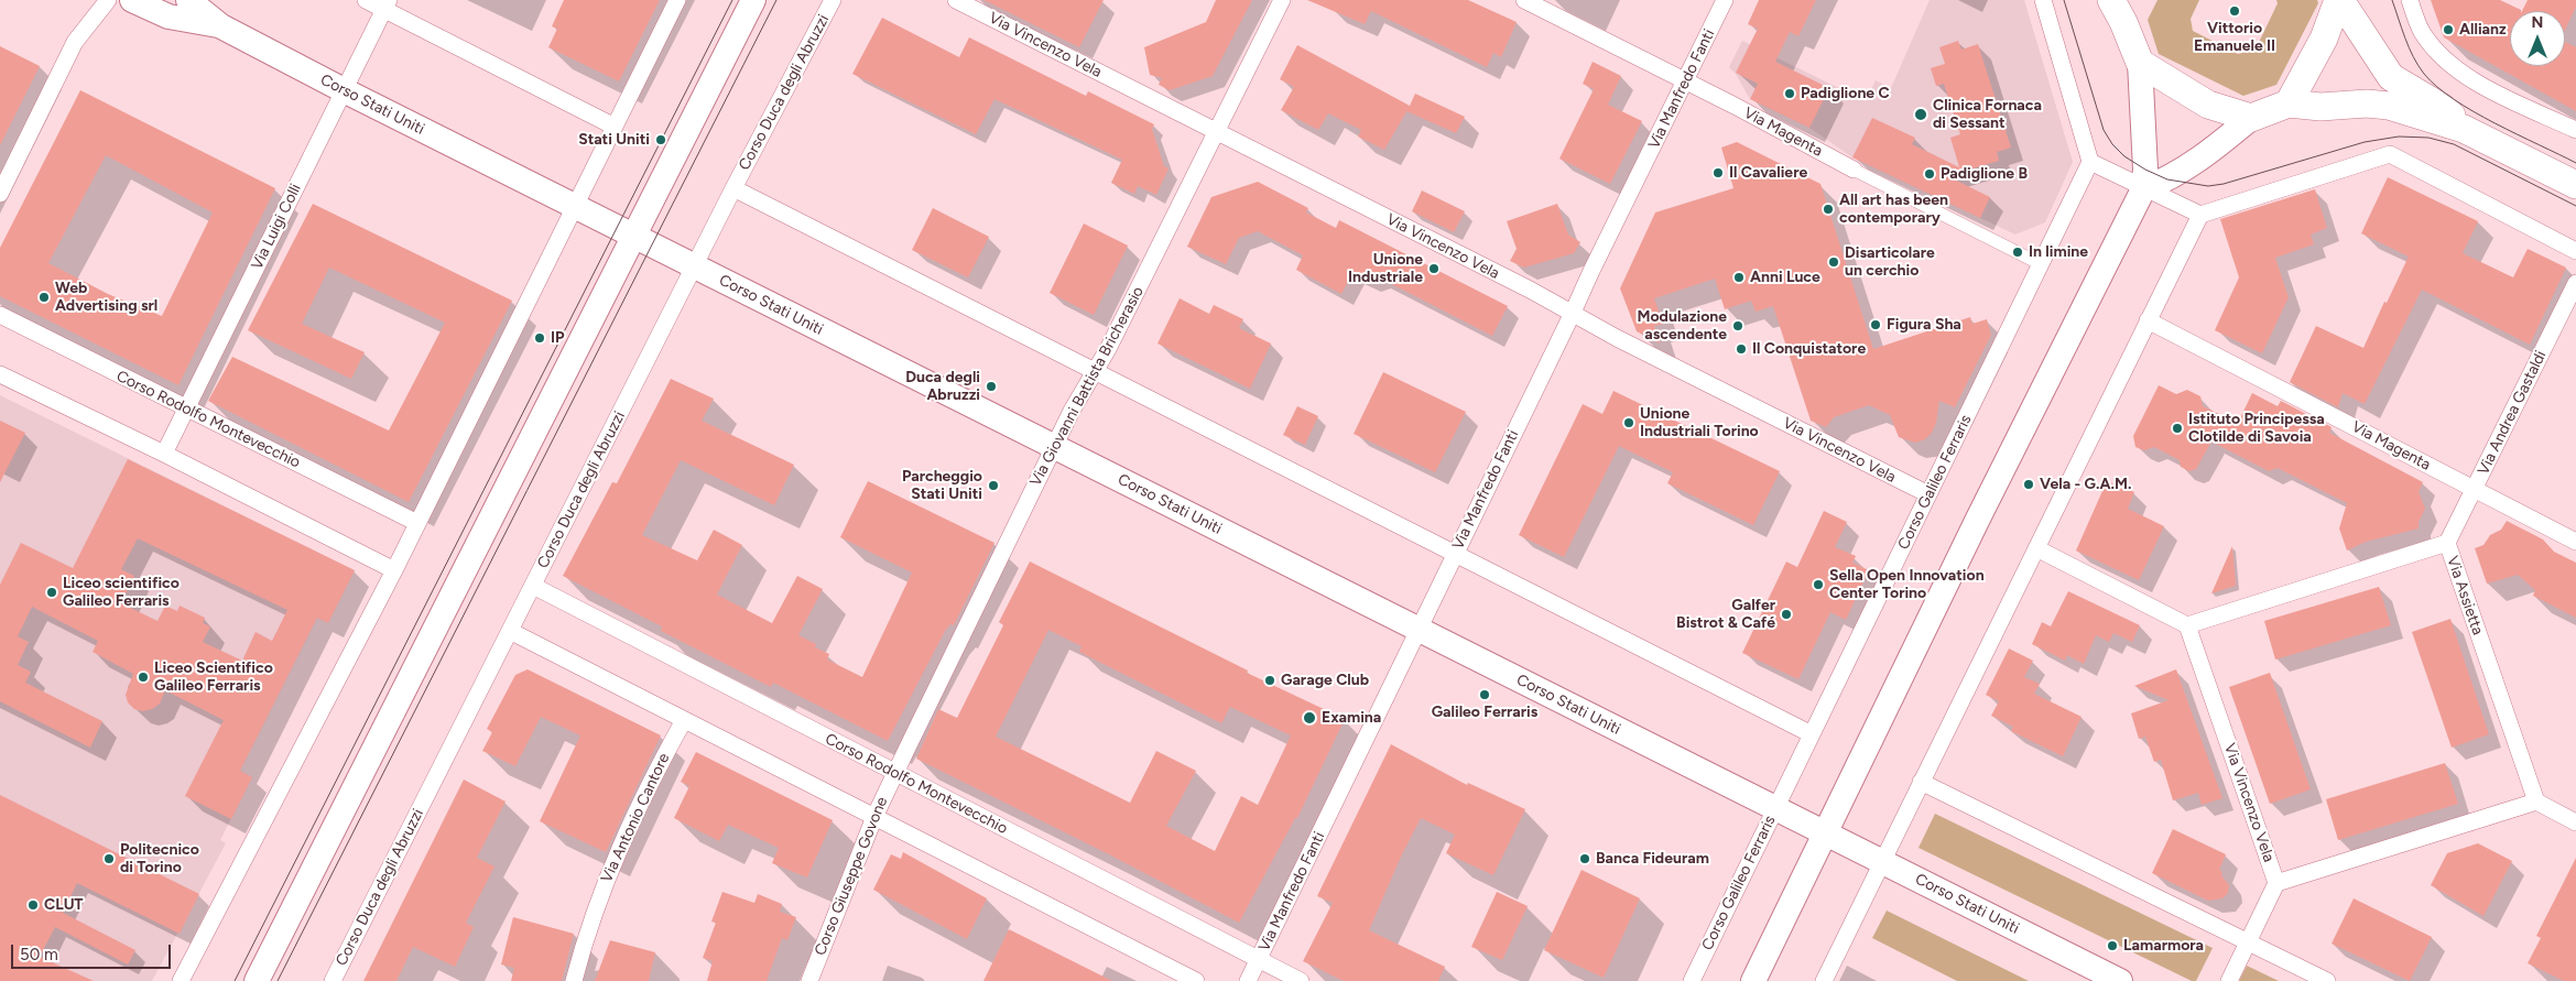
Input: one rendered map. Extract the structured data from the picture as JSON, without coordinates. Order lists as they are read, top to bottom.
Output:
{
  "streets": {
    "main road": ["Corso Stati Uniti"],
    "street": [
      "Via Vincenzo Vela",
      "Via Manfredo Fanti",
      "Corso Duca degli Abruzzi",
      "Via Magenta",
      "Via Luigi Colli",
      "Via Giovanni Battista Bricherasio",
      "Via Andrea Gastaldi",
      "Corso Rodolfo Montevecchio",
      "Corso Galileo Ferraris",
      "Via Assietta",
      "Via Antonio Cantore",
      "Corso Giuseppe Govone"
    ]
  },
  "crossings": [
    ["Via Vincenzo Vela", "Via Manfredo Fanti"],
    ["Via Vincenzo Vela", "Via Giovanni Battista Bricherasio"],
    ["Via Vincenzo Vela", "Corso Galileo Ferraris"],
    ["Via Vincenzo Vela", "Via Assietta"],
    ["Via Manfredo Fanti", "Corso Stati Uniti"],
    ["Via Manfredo Fanti", "Via Magenta"],
    ["Via Manfredo Fanti", "Corso Rodolfo Montevecchio"],
    ["Corso Duca degli Abruzzi", "Corso Stati Uniti"],
    ["Corso Duca degli Abruzzi", "Corso Rodolfo Montevecchio"],
    ["Corso Stati Uniti", "Via Luigi Colli"],
    ["Corso Stati Uniti", "Via Giovanni Battista Bricherasio"],
    ["Corso Stati Uniti", "Corso Galileo Ferraris"],
    ["Via Magenta", "Via Andrea Gastaldi"],
    ["Via Magenta", "Corso Galileo Ferraris"],
    ["Via Luigi Colli", "Corso Rodolfo Montevecchio"],
    ["Via Giovanni Battista Bricherasio", "Corso Rodolfo Montevecchio"],
    ["Via Giovanni Battista Bricherasio", "Corso Giuseppe Govone"],
    ["Via Andrea Gastaldi", "Via Assietta"],
    ["Corso Rodolfo Montevecchio", "Corso Giuseppe Govone"]
  ],
  "places": [
    "Vittorio Emanuele II",
    "Allianz",
    "Padiglione C",
    "Clinica Fornaca di Sessant",
    "Stati Uniti",
    "Il Cavaliere",
    "Padiglione B",
    "All art has been contemporary",
    "In limine",
    "Disarticolare un cerchio",
    "Unione Industriale",
    "Anni Luce",
    "Web Advertising srl",
    "Figura Sha",
    "Modulazione ascendente",
    "IP",
    "Il Conquistatore",
    "Duca degli Abruzzi",
    "Unione Industriali Torino",
    "Istituto Principessa Clotilde di Savoia",
    "Vela - G.A.M.",
    "Parcheggio Stati Uniti",
    "Sella Open Innovation Center Torino",
    "Liceo scientifico Galileo Ferraris",
    "Galfer Bistrot & Café",
    "Liceo Scientifico Galileo Ferraris",
    "Garage Club",
    "Galileo Ferraris",
    "Examina",
    "Politecnico di Torino",
    "Banca Fideuram",
    "CLUT",
    "Lamarmora"
  ],
  "scale_bar": "50 m",
  "north": "top"
}
